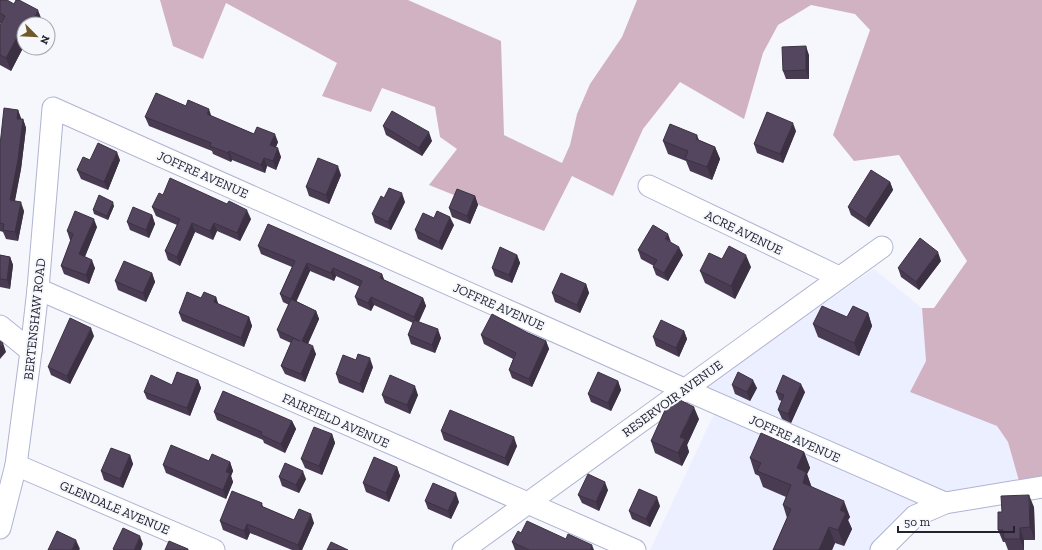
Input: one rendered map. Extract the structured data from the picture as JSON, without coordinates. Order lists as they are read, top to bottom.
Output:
{
  "streets": {
    "street": [
      "JOFFRE AVENUE",
      "ACRE AVENUE",
      "BERTENSHAW ROAD",
      "RESERVOIR AVENUE",
      "FAIRFIELD AVENUE",
      "GLENDALE AVENUE"
    ]
  },
  "crossings": [
    ["JOFFRE AVENUE", "BERTENSHAW ROAD"],
    ["JOFFRE AVENUE", "RESERVOIR AVENUE"],
    ["ACRE AVENUE", "RESERVOIR AVENUE"],
    ["BERTENSHAW ROAD", "FAIRFIELD AVENUE"],
    ["BERTENSHAW ROAD", "GLENDALE AVENUE"],
    ["RESERVOIR AVENUE", "FAIRFIELD AVENUE"]
  ],
  "scale_bar": "50 m",
  "north": "bottom right"
}
